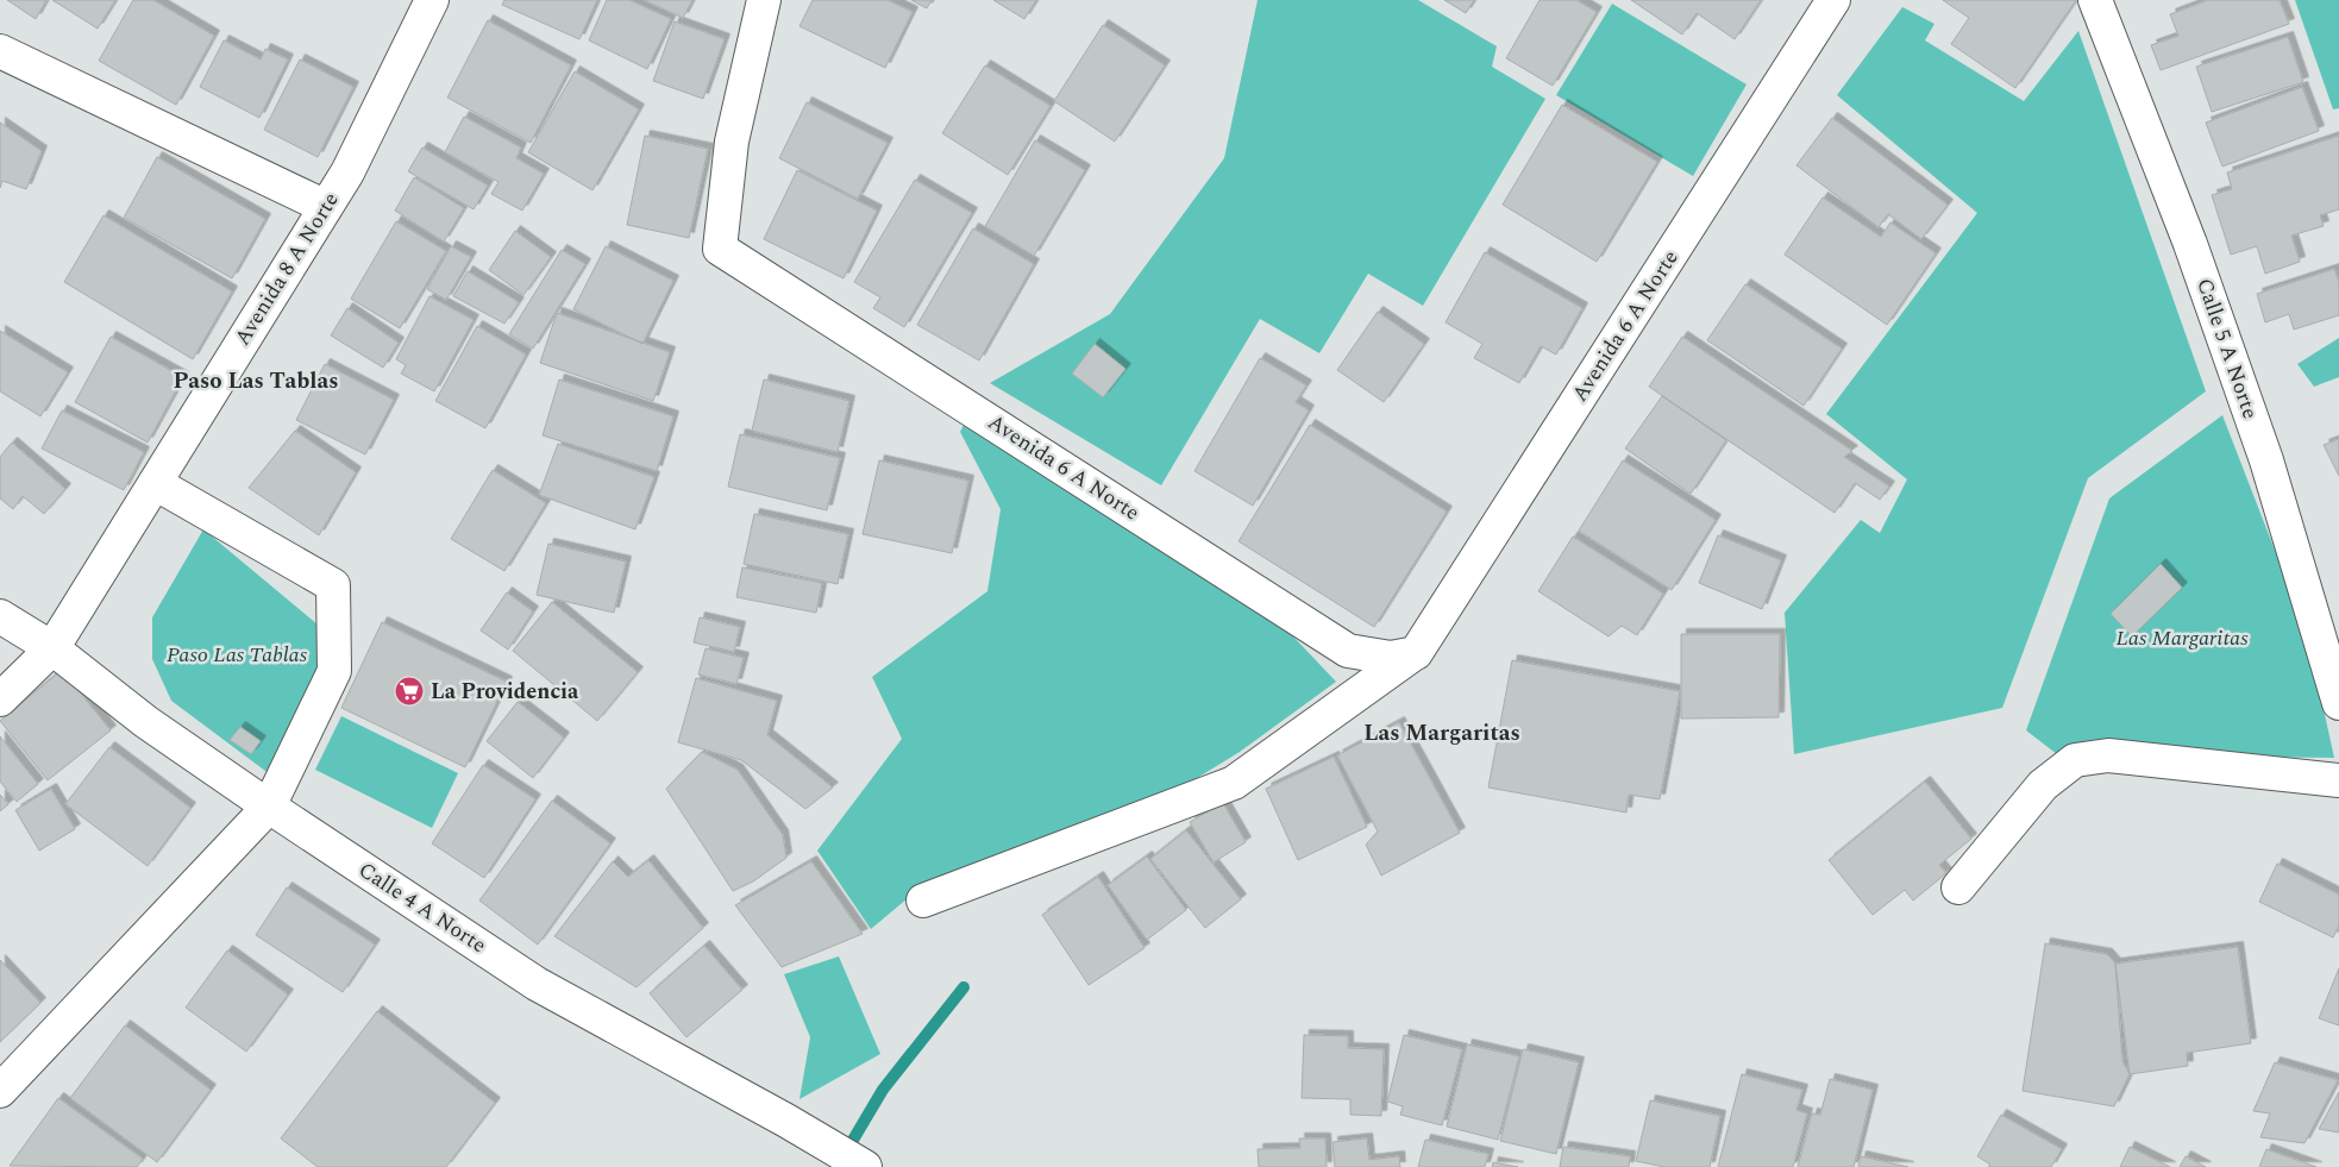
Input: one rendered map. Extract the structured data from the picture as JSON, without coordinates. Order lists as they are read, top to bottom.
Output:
{
  "streets": {
    "street": [
      "Avenida 8 A Norte",
      "Avenida 6 A Norte",
      "Calle 5 A Norte",
      "Calle 4 A Norte"
    ]
  },
  "crossings": [
    ["Avenida 8 A Norte", "Calle 4 A Norte"]
  ],
  "districts": ["Paso Las Tablas", "Las Margaritas"],
  "parks": ["Las Margaritas", "Paso Las Tablas"],
  "places": {
    "supermarket": ["La Providencia"]
  }
}
